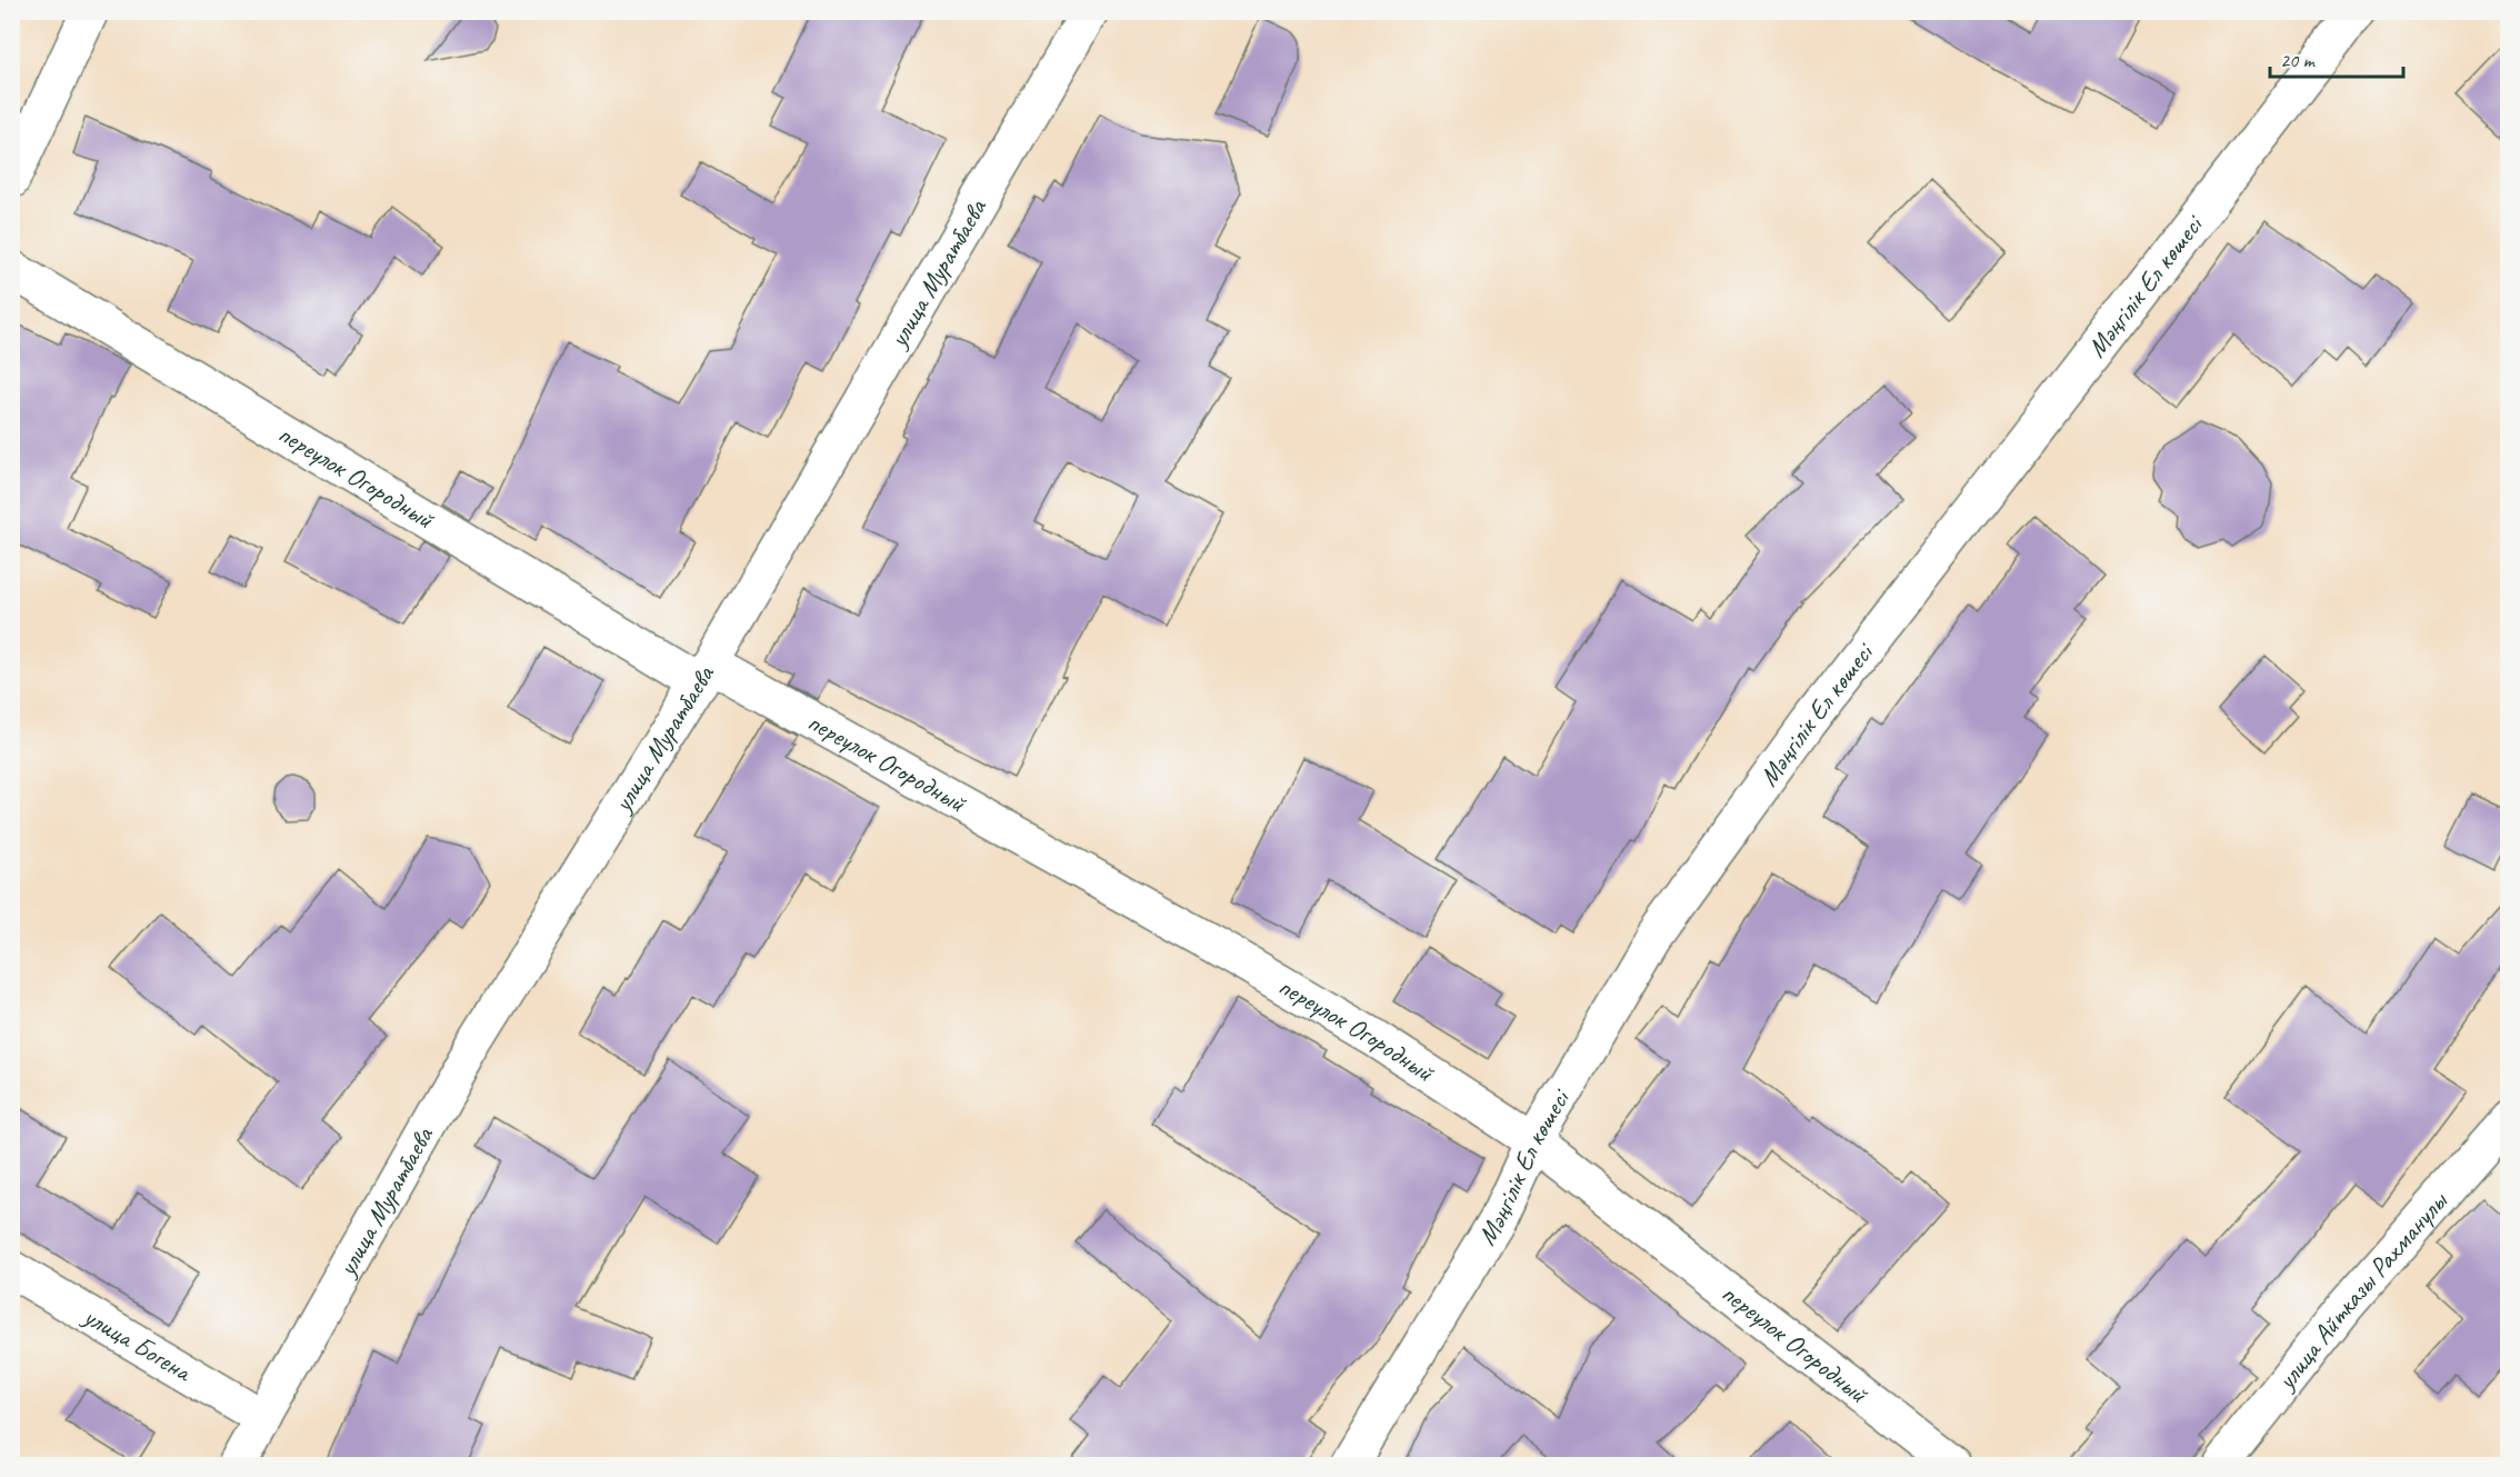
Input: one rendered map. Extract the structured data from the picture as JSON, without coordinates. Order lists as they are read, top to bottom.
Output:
{
  "streets": {
    "street": [
      "улица Муратбаева",
      "Мәңгілік Ел көшесі",
      "переулок Огородный",
      "улица Айтказы Рахманулы",
      "улица Богена"
    ]
  },
  "crossings": [
    ["улица Муратбаева", "переулок Огородный"],
    ["улица Муратбаева", "улица Богена"],
    ["Мәңгілік Ел көшесі", "переулок Огородный"]
  ],
  "scale_bar": "20 m"
}
